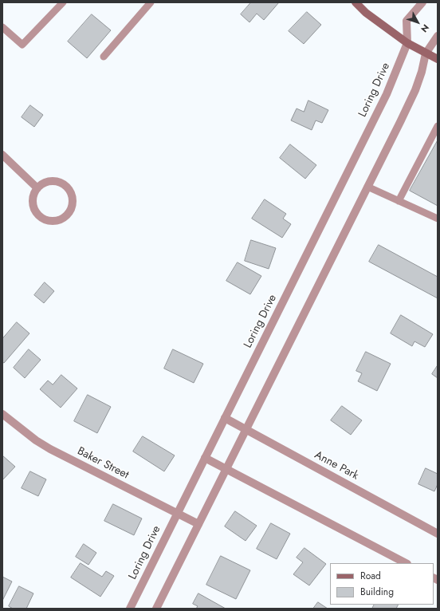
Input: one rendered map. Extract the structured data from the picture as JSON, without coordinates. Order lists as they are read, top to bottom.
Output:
{
  "streets": {
    "street": ["Loring Drive", "Baker Street", "Anne Park"]
  },
  "crossings": [
    ["Loring Drive", "Baker Street"],
    ["Loring Drive", "Anne Park"]
  ],
  "legend": ["Road", "Building"],
  "north": "bottom right"
}
